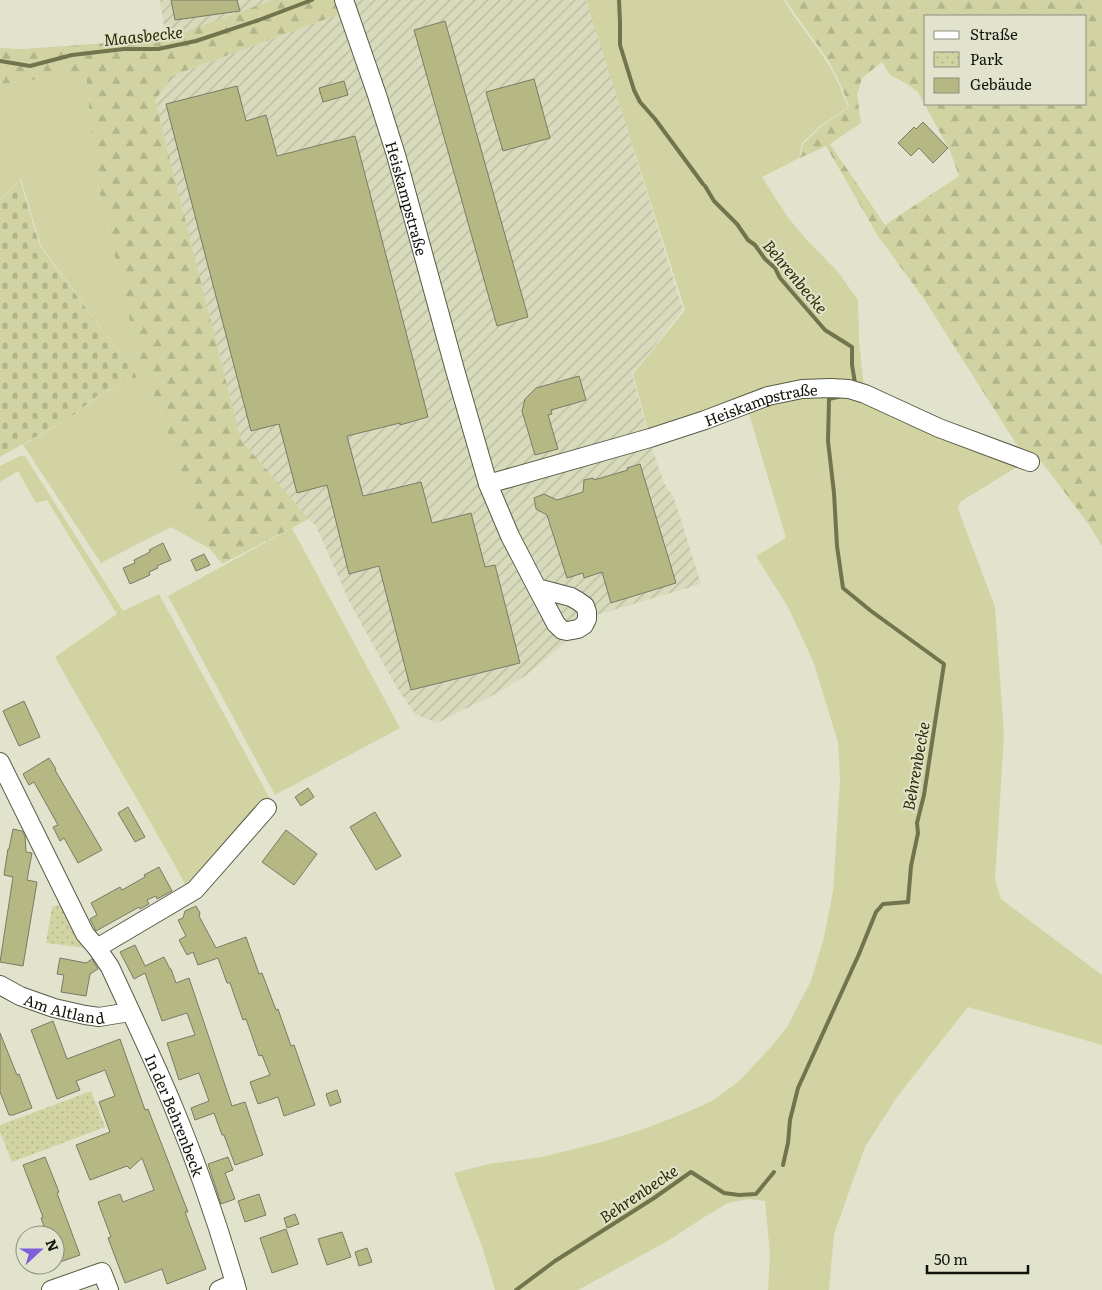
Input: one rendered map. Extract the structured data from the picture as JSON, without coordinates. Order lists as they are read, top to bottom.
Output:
{
  "streets": {
    "street": ["Heiskampstraße", "Am Altland", "In der Behrenbeck"]
  },
  "crossings": [
    ["Am Altland", "In der Behrenbeck"]
  ],
  "water": ["Maasbecke", "Behrenbecke"],
  "legend": ["Straße", "Park", "Gebäude"],
  "scale_bar": "50 m",
  "north": "right"
}
